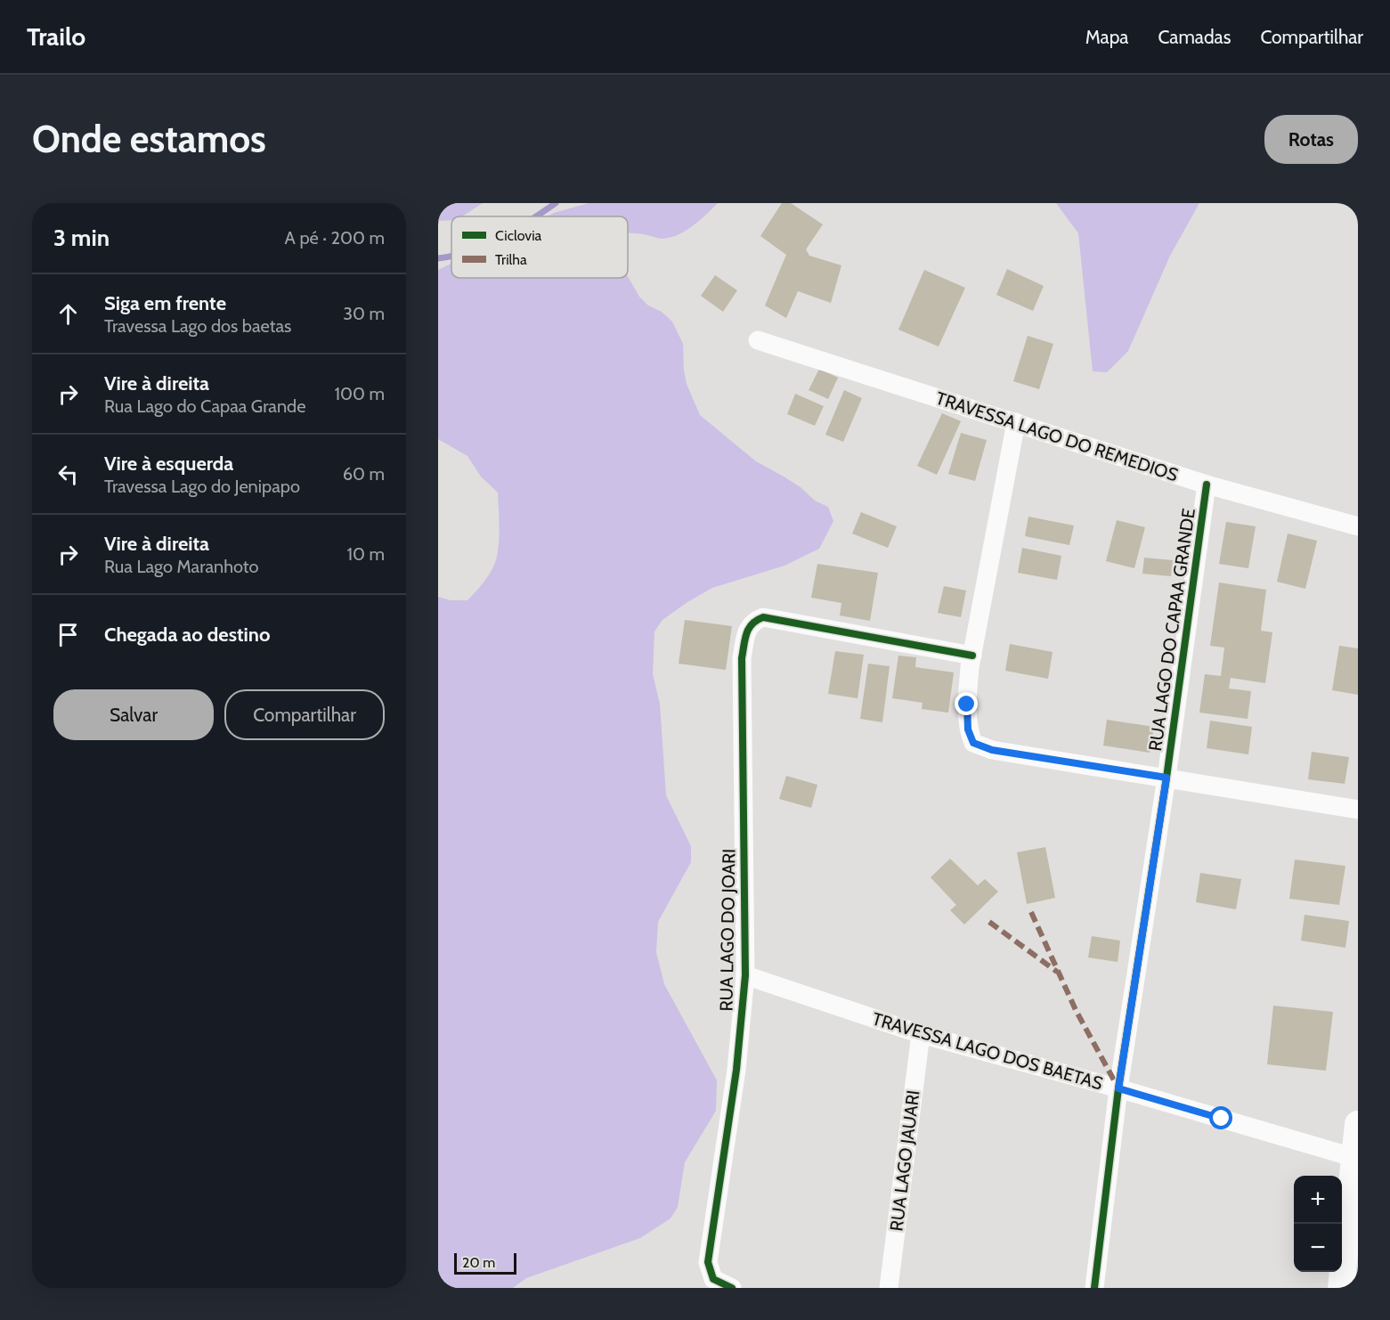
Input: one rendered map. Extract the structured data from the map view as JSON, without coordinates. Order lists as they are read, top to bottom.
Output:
{
  "streets": {
    "street": [
      "TRAVESSA LAGO DO REMEDIOS",
      "RUA LAGO DO CAPAA GRANDE",
      "RUA LAGO DO JOARI",
      "TRAVESSA LAGO DOS BAETAS",
      "RUA LAGO JAUARI"
    ]
  },
  "crossings": [
    ["TRAVESSA LAGO DO REMEDIOS", "RUA LAGO DO CAPAA GRANDE"],
    ["RUA LAGO DO CAPAA GRANDE", "TRAVESSA LAGO DOS BAETAS"],
    ["RUA LAGO DO JOARI", "TRAVESSA LAGO DOS BAETAS"],
    ["TRAVESSA LAGO DOS BAETAS", "RUA LAGO JAUARI"]
  ],
  "legend": ["Ciclovia", "Trilha"],
  "scale_bar": "20 m",
  "page": {
    "header": "Trailo",
    "nav": ["Mapa", "Camadas", "Compartilhar"],
    "buttons": [
      "Rotas",
      ["Salvar", "Compartilhar"]
    ],
    "title": "Onde estamos",
    "heading": ["3 min", "A pé · 200 m"],
    "list": [
      ["Siga em frente", "Travessa Lago dos baetas", "30 m"],
      ["Vire à direita", "Rua Lago do Capaa Grande", "100 m"],
      ["Vire à esquerda", "Travessa Lago do Jenipapo", "60 m"],
      ["Vire à direita", "Rua Lago Maranhoto", "10 m"],
      "Chegada ao destino"
    ],
    "map_buttons": ["+", "−"],
    "scale": "20 m"
  }
}
